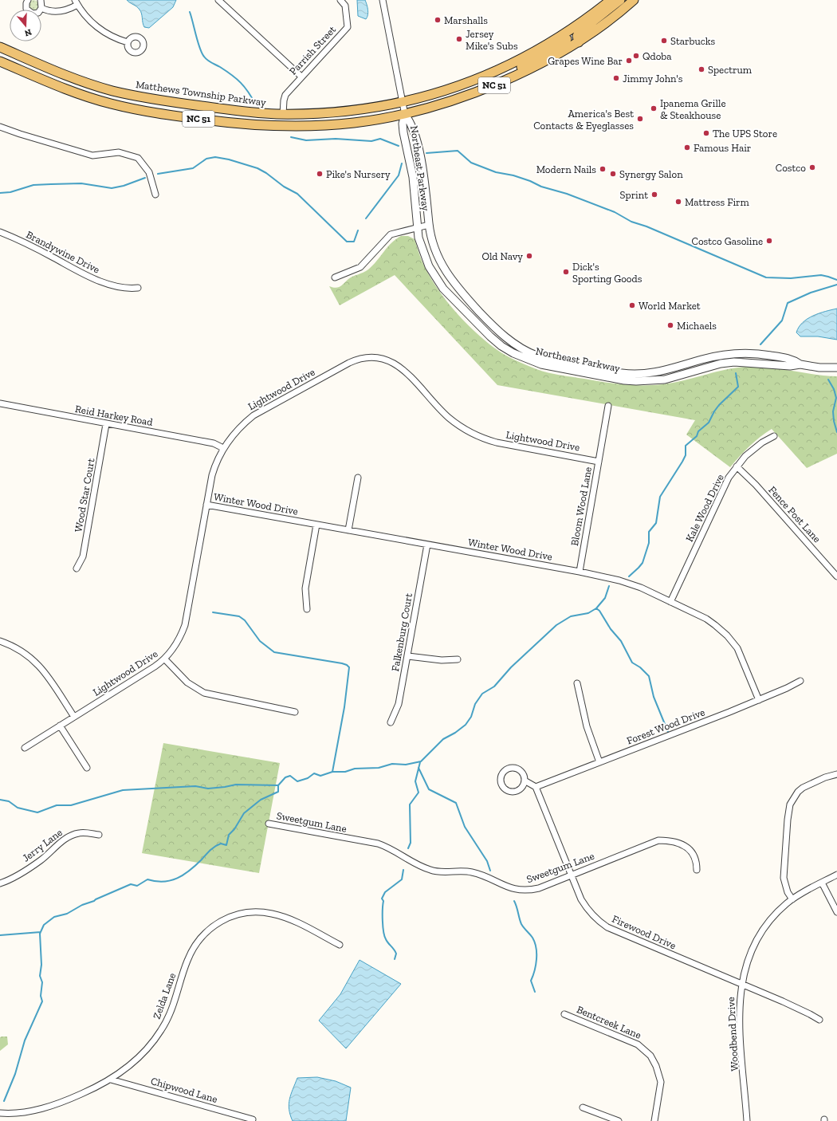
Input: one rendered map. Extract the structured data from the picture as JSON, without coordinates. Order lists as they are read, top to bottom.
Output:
{
  "streets": {
    "main road": ["NC 51", "Matthews Township Parkway"],
    "street": [
      "Parrish Street",
      "Northeast Parkway",
      "Brandywine Drive",
      "Lightwood Drive",
      "Reid Harkey Road",
      "Wood Star Court",
      "Winter Wood Drive",
      "Bloom Wood Lane",
      "Kale Wood Drive",
      "Fence Post Lane",
      "Falkenburg Court",
      "Forest Wood Drive",
      "Sweetgum Lane",
      "Jerry Lane",
      "Firewood Drive",
      "Zelda Lane",
      "Bentcreek Lane",
      "Woodbend Drive",
      "Chipwood Lane"
    ]
  },
  "crossings": [
    ["Parrish Street", "Matthews Township Parkway"],
    ["NC 51", "Northeast Parkway"],
    ["Matthews Township Parkway", "Northeast Parkway"],
    ["Lightwood Drive", "Reid Harkey Road"],
    ["Lightwood Drive", "Winter Wood Drive"],
    ["Lightwood Drive", "Bloom Wood Lane"],
    ["Reid Harkey Road", "Wood Star Court"],
    ["Winter Wood Drive", "Bloom Wood Lane"],
    ["Winter Wood Drive", "Kale Wood Drive"],
    ["Winter Wood Drive", "Falkenburg Court"],
    ["Winter Wood Drive", "Forest Wood Drive"],
    ["Kale Wood Drive", "Fence Post Lane"],
    ["Forest Wood Drive", "Firewood Drive"],
    ["Sweetgum Lane", "Firewood Drive"],
    ["Firewood Drive", "Woodbend Drive"],
    ["Zelda Lane", "Chipwood Lane"]
  ],
  "places": [
    "Marshalls",
    "Jersey Mike's Subs",
    "Starbucks",
    "Qdoba",
    "Grapes Wine Bar",
    "Spectrum",
    "Jimmy John's",
    "Ipanema Grille & Steakhouse",
    "America's Best Contacts & Eyeglasses",
    "The UPS Store",
    "Famous Hair",
    "Costco",
    "Modern Nails",
    "Pike's Nursery",
    "Synergy Salon",
    "Sprint",
    "Mattress Firm",
    "Costco Gasoline",
    "Old Navy",
    "Dick's Sporting Goods",
    "World Market",
    "Michaels"
  ],
  "north": "bottom"
}
